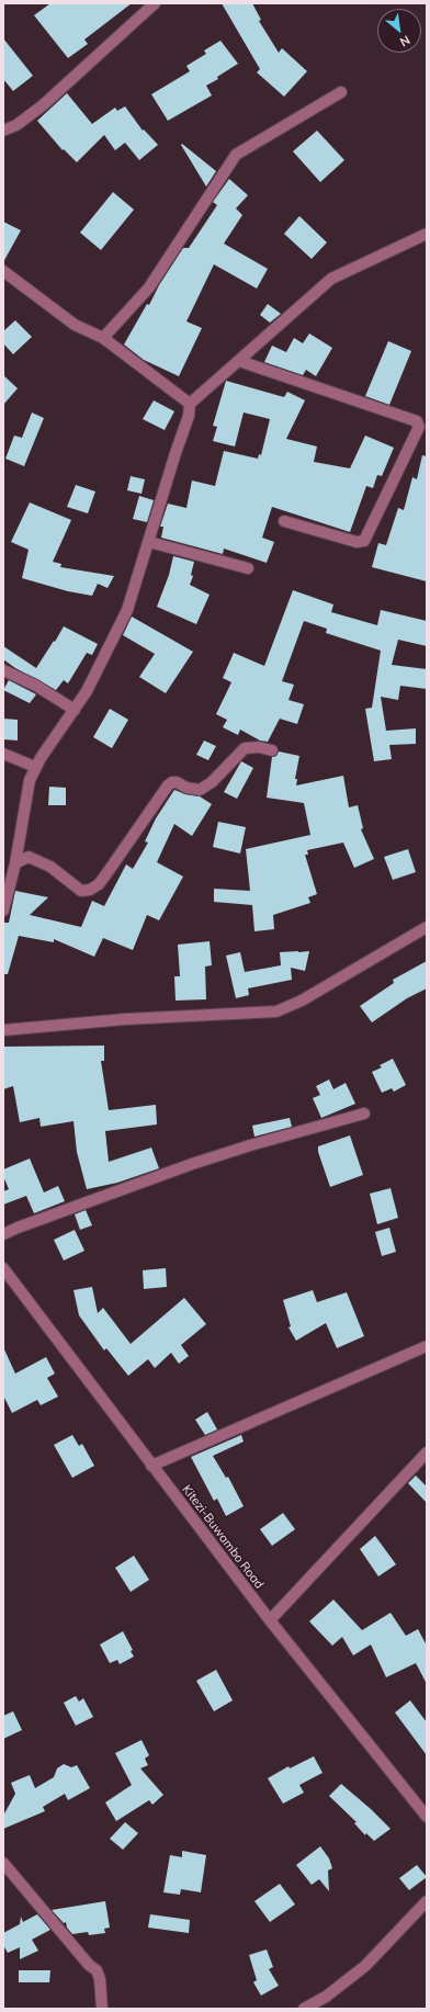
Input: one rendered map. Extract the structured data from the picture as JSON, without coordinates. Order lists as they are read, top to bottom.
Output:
{
  "streets": {
    "street": ["Kitezi-Buwambo Road"]
  },
  "north": "bottom right"
}
